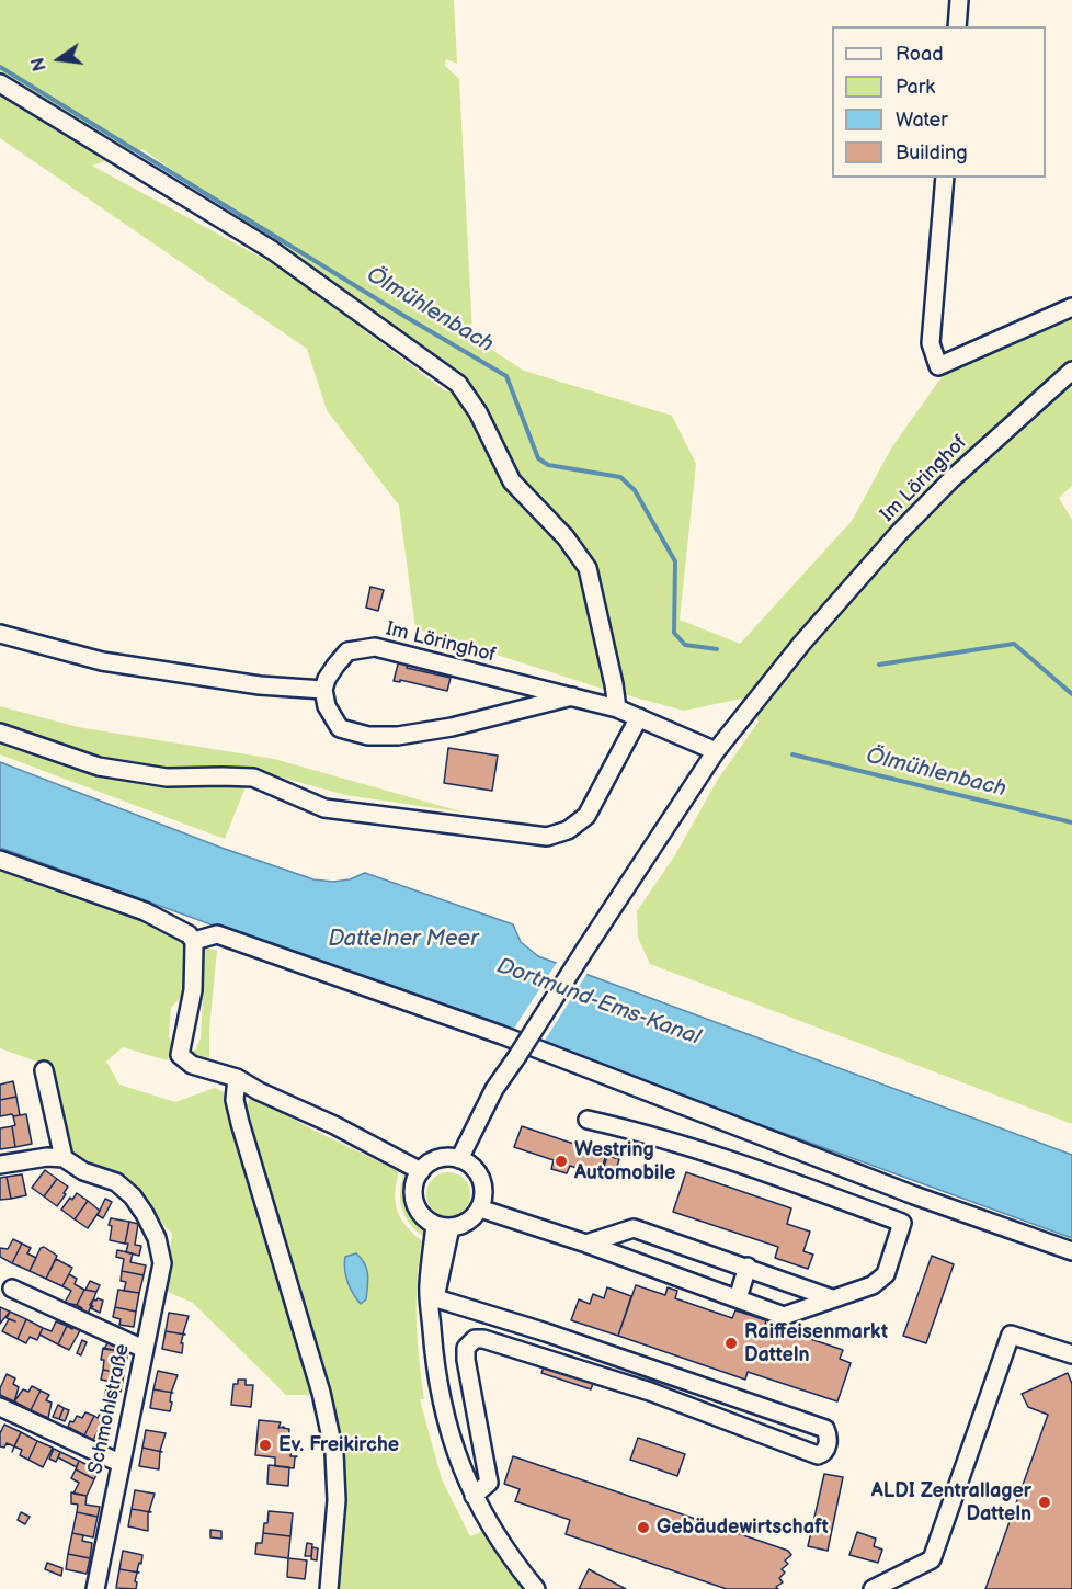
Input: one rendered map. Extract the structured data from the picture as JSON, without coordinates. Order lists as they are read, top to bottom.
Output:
{
  "streets": {
    "street": ["Im Löringhof", "Schmohlstraße"]
  },
  "water": ["Ölmühlenbach", "Dattelner Meer", "Dortmund-Ems-Kanal"],
  "places": [
    "Westring Automobile",
    "Raiffeisenmarkt Datteln",
    "Ev. Freikirche",
    "ALDI Zentrallager Datteln",
    "Gebäudewirtschaft"
  ],
  "legend": [
    "Road",
    "Park",
    "Water",
    "Building"
  ],
  "north": "left"
}
